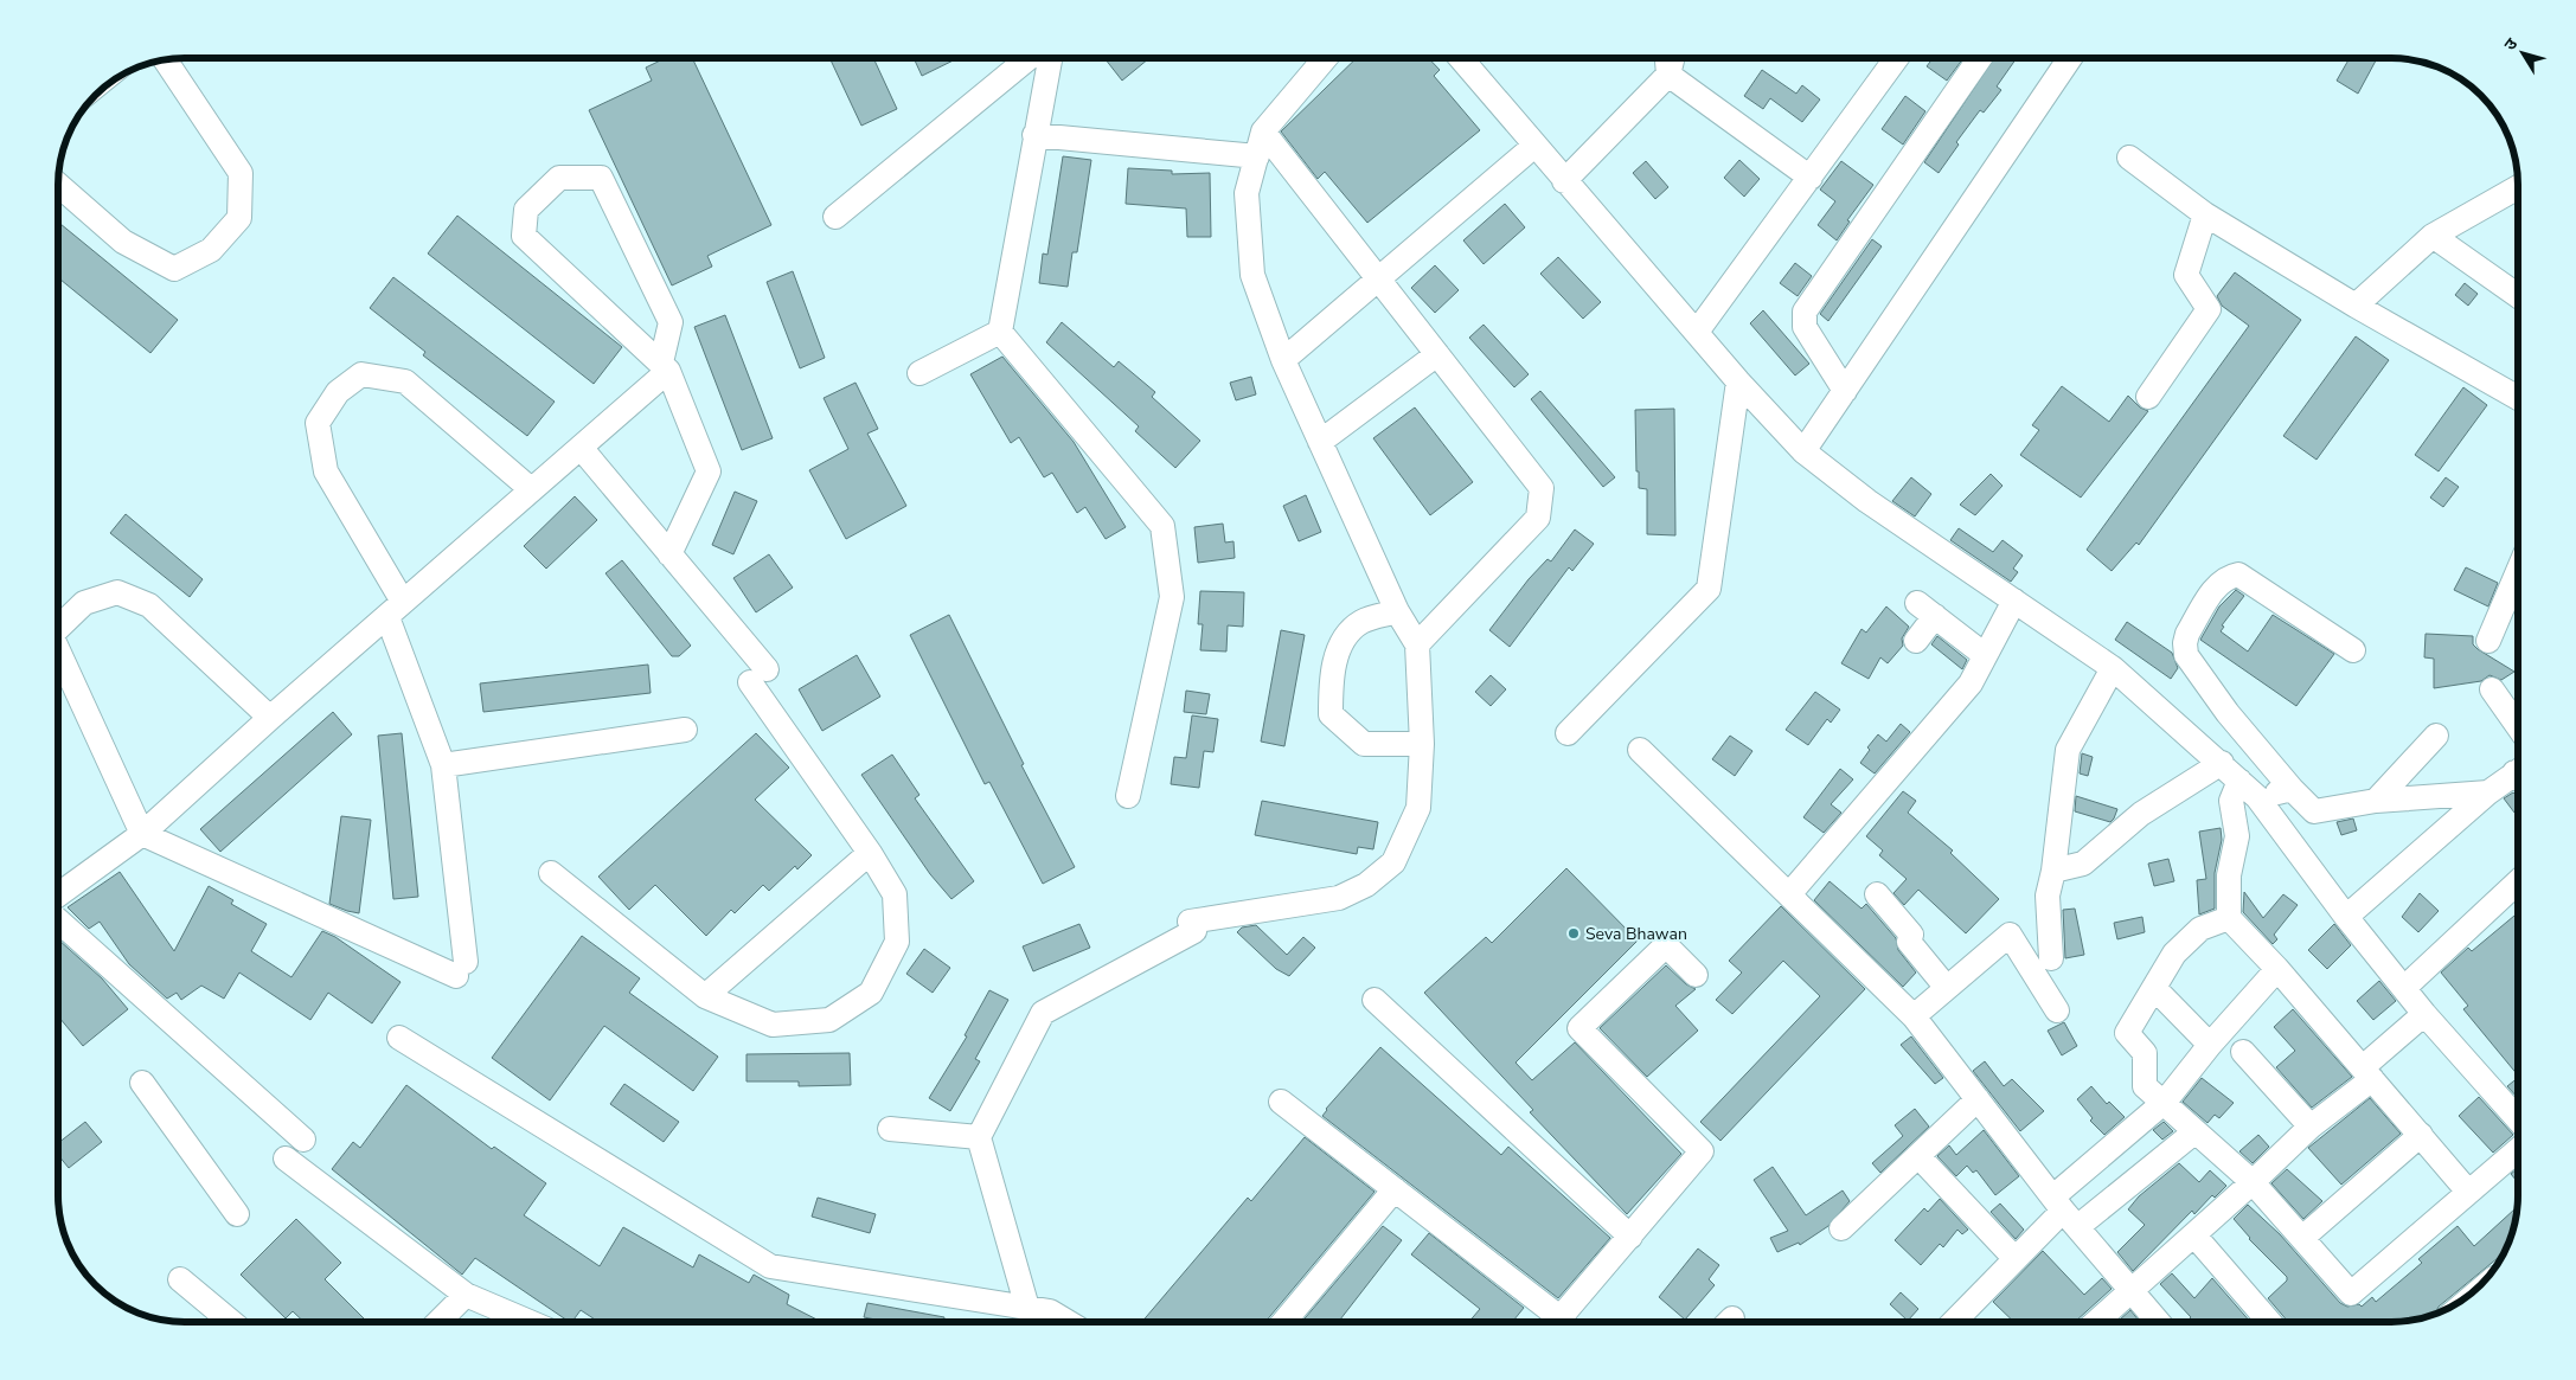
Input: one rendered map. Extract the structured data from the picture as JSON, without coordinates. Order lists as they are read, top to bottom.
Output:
{
  "places": ["Seva Bhawan"],
  "north": "top left"
}
